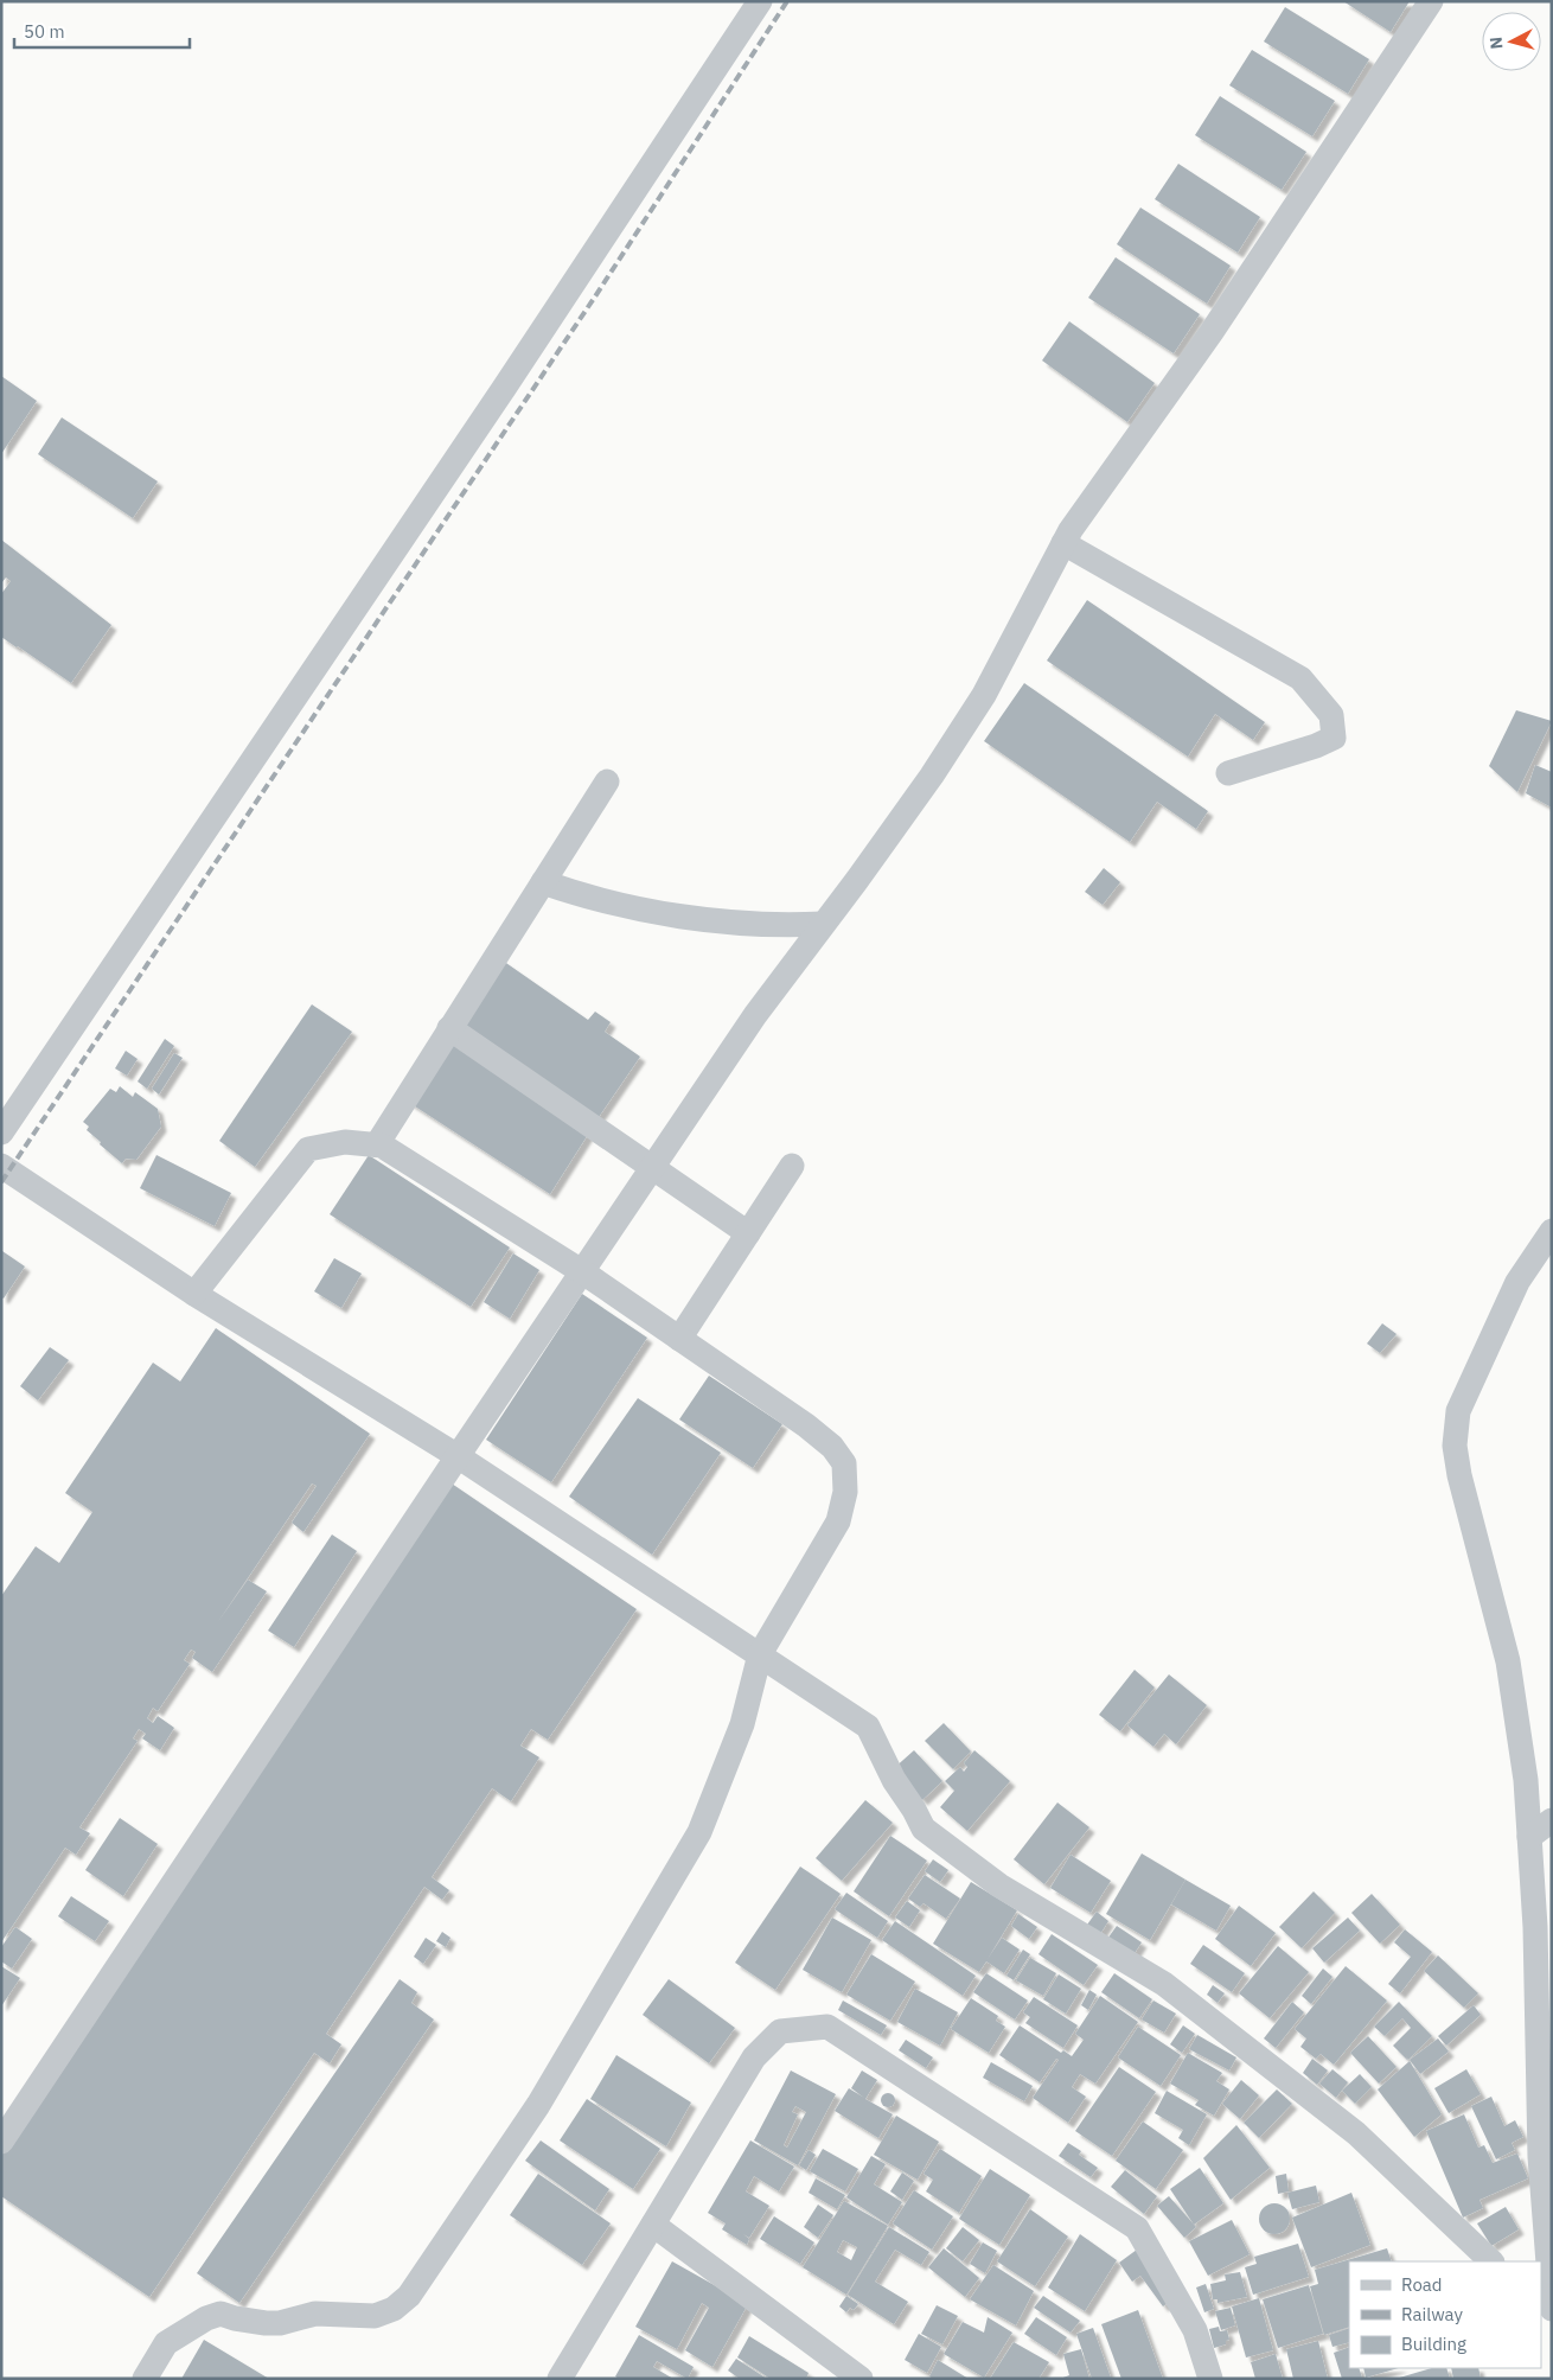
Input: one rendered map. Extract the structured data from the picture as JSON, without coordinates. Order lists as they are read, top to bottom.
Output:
{
  "legend": ["Road", "Railway", "Building"],
  "scale_bar": "50 m",
  "north": "left"
}
